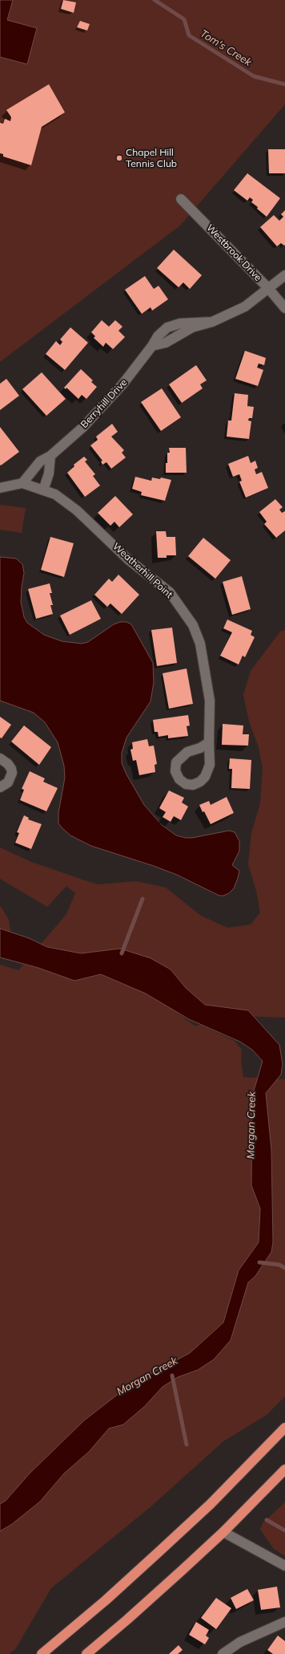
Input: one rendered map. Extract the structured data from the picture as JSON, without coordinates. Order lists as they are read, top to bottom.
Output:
{
  "streets": {
    "street": ["Westbrook Drive", "Berryhill Drive", "Weatherhill Point"]
  },
  "crossings": [
    ["Westbrook Drive", "Berryhill Drive"],
    ["Berryhill Drive", "Weatherhill Point"]
  ],
  "water": ["Tom's Creek", "Morgan Creek"],
  "places": ["Chapel Hill Tennis Club"]
}
